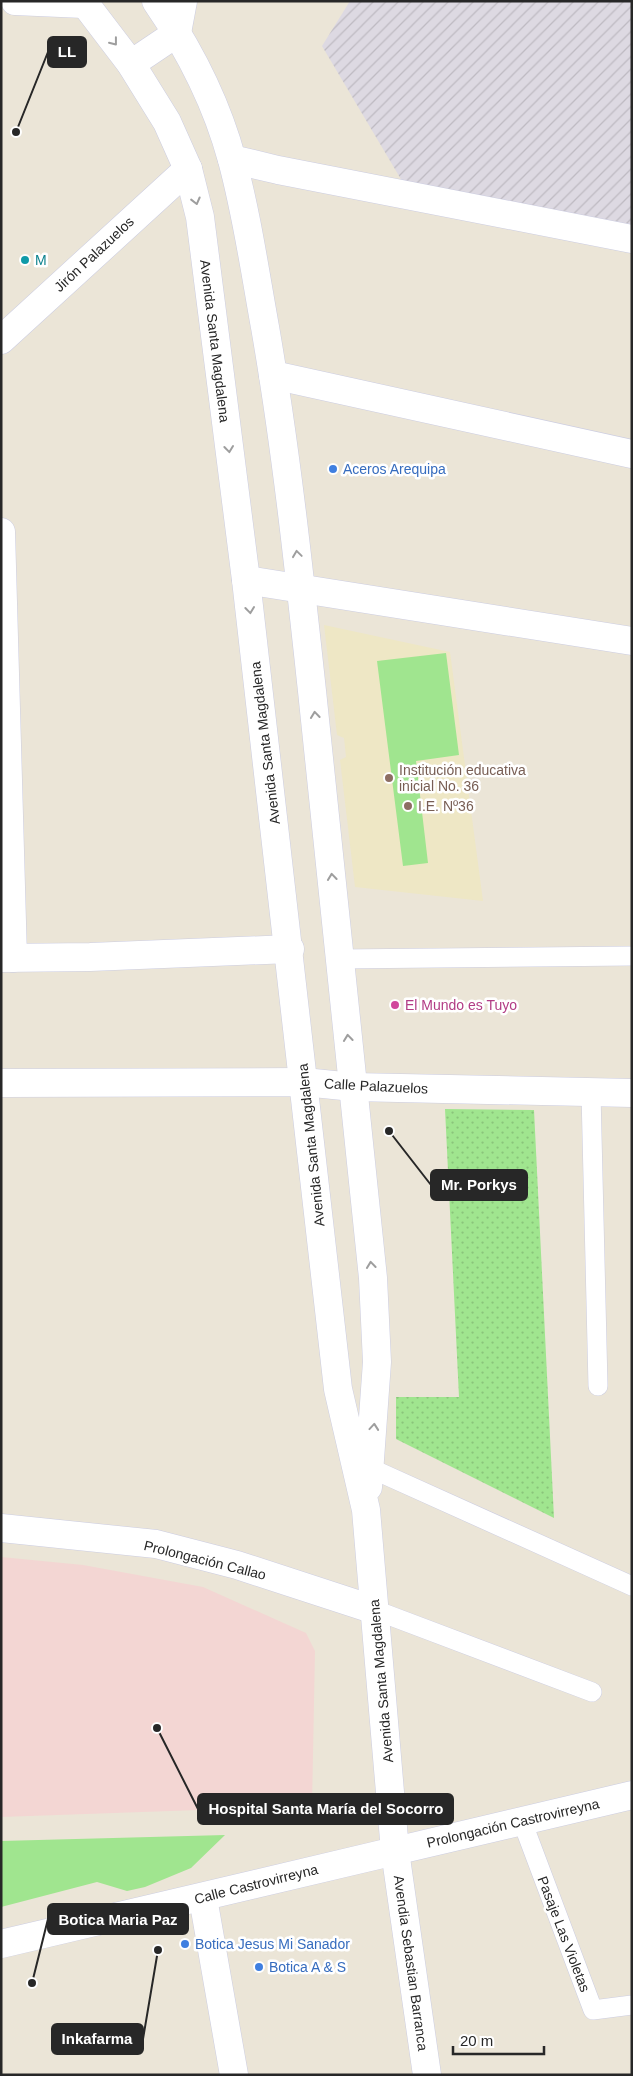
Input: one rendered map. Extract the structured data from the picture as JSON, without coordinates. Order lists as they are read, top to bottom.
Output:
{
  "streets": {
    "main road": [
      "Jirón Palazuelos",
      "Avenida Santa Magdalena",
      "Calle Palazuelos",
      "Prolongación Callao",
      "Prolongación Castrovirreyna",
      "Calle Castrovirreyna",
      "Avendia Sebastian Barranca"
    ],
    "lane": ["Pasaje Las Violetas"]
  },
  "crossings": [
    ["Jirón Palazuelos", "Avenida Santa Magdalena"],
    ["Avenida Santa Magdalena", "Calle Palazuelos"],
    ["Avenida Santa Magdalena", "Prolongación Callao"],
    ["Avenida Santa Magdalena", "Prolongación Castrovirreyna"],
    ["Avenida Santa Magdalena", "Calle Castrovirreyna"],
    ["Avenida Santa Magdalena", "Avendia Sebastian Barranca"],
    ["Prolongación Castrovirreyna", "Calle Castrovirreyna"],
    ["Prolongación Castrovirreyna", "Pasaje Las Violetas"],
    ["Prolongación Castrovirreyna", "Avendia Sebastian Barranca"],
    ["Calle Castrovirreyna", "Avendia Sebastian Barranca"]
  ],
  "places": [
    "LL",
    "M",
    "Aceros Arequipa",
    "Institución educativa inicial No. 36",
    "I.E. Nº36",
    "El Mundo es Tuyo",
    "Mr. Porkys",
    "Hospital Santa María del Socorro",
    "Botica Jesus Mi Sanador",
    "Inkafarma",
    "Botica A & S",
    "Botica Maria Paz"
  ],
  "scale_bar": "20 m"
}
